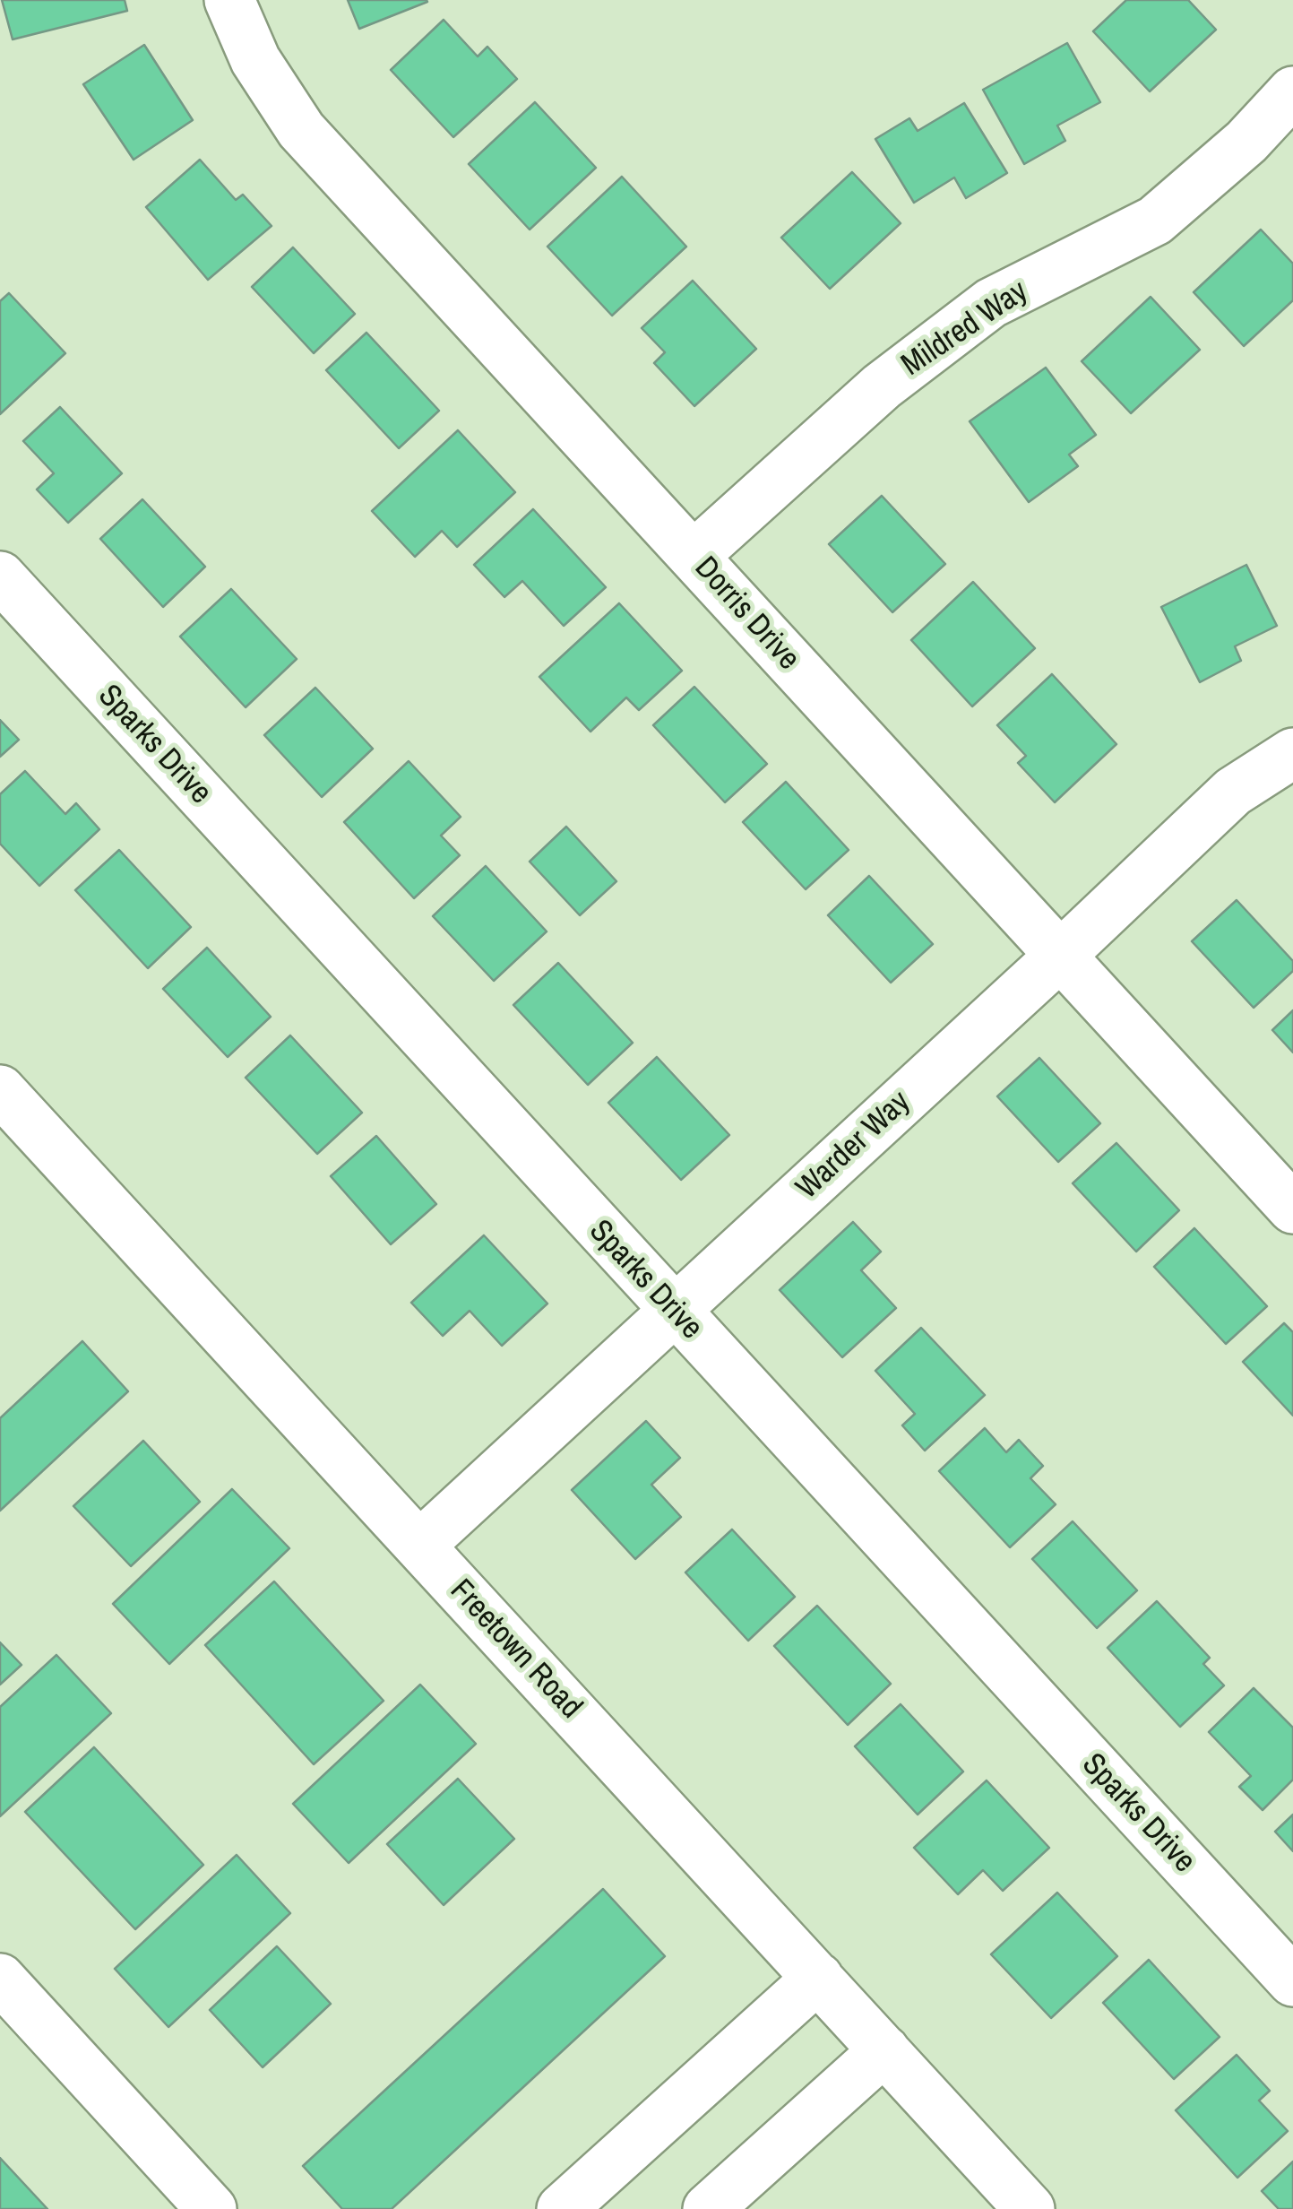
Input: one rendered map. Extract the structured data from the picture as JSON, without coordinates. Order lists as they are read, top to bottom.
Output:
{
  "streets": {
    "street": [
      "Mildred Way",
      "Dorris Drive",
      "Sparks Drive",
      "Warder Way",
      "Freetown Road"
    ]
  },
  "crossings": [
    ["Mildred Way", "Dorris Drive"],
    ["Dorris Drive", "Warder Way"],
    ["Sparks Drive", "Warder Way"],
    ["Warder Way", "Freetown Road"]
  ]
}
